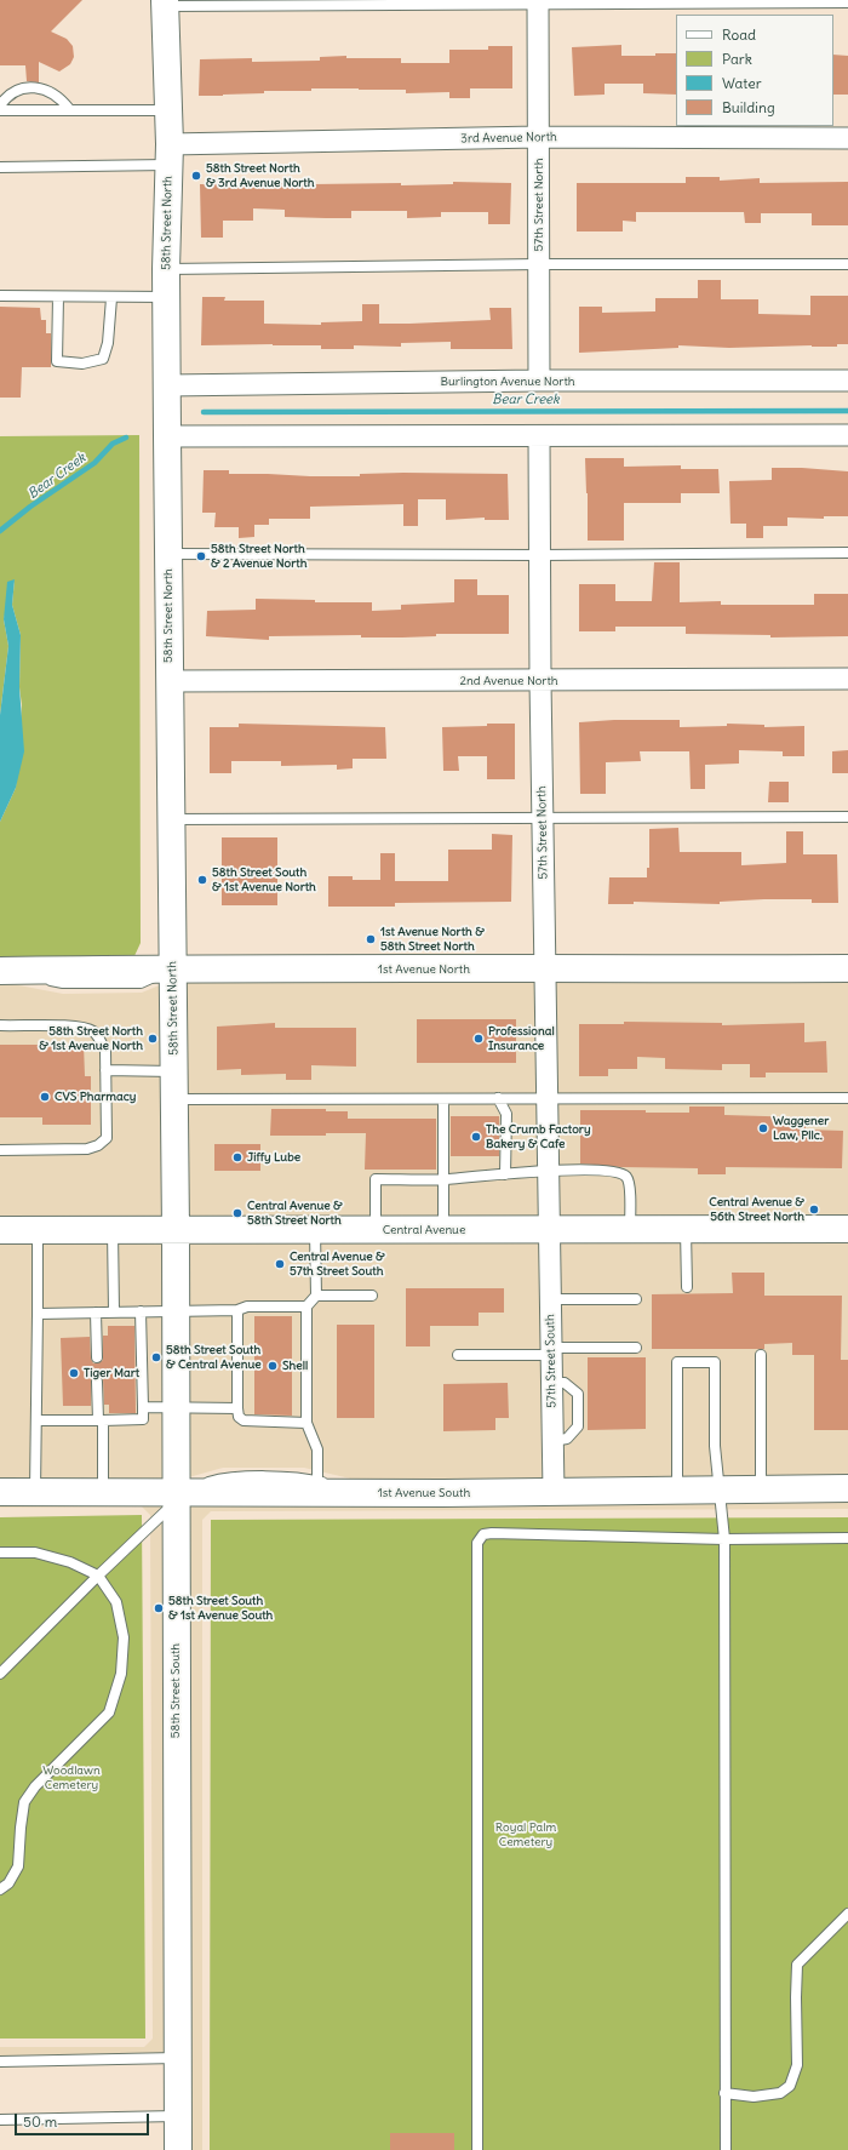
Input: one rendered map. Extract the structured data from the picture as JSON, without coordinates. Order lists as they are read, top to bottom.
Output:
{
  "streets": {
    "main road": [
      "58th Street North",
      "1st Avenue North",
      "Central Avenue",
      "1st Avenue South",
      "58th Street South"
    ],
    "street": [
      "3rd Avenue North",
      "57th Street North",
      "Burlington Avenue North",
      "2nd Avenue North",
      "57th Street South"
    ]
  },
  "crossings": [
    ["3rd Avenue North", "57th Street North"],
    ["3rd Avenue North", "58th Street North"],
    ["57th Street North", "Burlington Avenue North"],
    ["57th Street North", "2nd Avenue North"],
    ["57th Street North", "1st Avenue North"],
    ["57th Street North", "Central Avenue"],
    ["57th Street North", "57th Street South"],
    ["58th Street North", "Burlington Avenue North"],
    ["58th Street North", "2nd Avenue North"],
    ["58th Street North", "1st Avenue North"],
    ["58th Street North", "Central Avenue"],
    ["58th Street North", "58th Street South"],
    ["Central Avenue", "57th Street South"],
    ["Central Avenue", "58th Street South"],
    ["57th Street South", "1st Avenue South"],
    ["1st Avenue South", "58th Street South"]
  ],
  "water": ["Bear Creek"],
  "parks": ["Woodlawn Cemetery", "Royal Palm Cemetery"],
  "places": [
    "58th Street North & 3rd Avenue North",
    "58th Street North & 2 Avenue North",
    "58th Street South & 1st Avenue North",
    "1st Avenue North & 58th Street North",
    "58th Street North & 1st Avenue North",
    "Professional Insurance",
    "CVS Pharmacy",
    "Waggener Law, Pllc.",
    "The Crumb Factory Bakery & Cafe",
    "Jiffy Lube",
    "Central Avenue & 56th Street North",
    "Central Avenue & 58th Street North",
    "Central Avenue & 57th Street South",
    "58th Street South & Central Avenue",
    "Shell",
    "Tiger Mart",
    "58th Street South & 1st Avenue South"
  ],
  "legend": [
    "Road",
    "Park",
    "Water",
    "Building"
  ],
  "scale_bar": "50 m"
}
